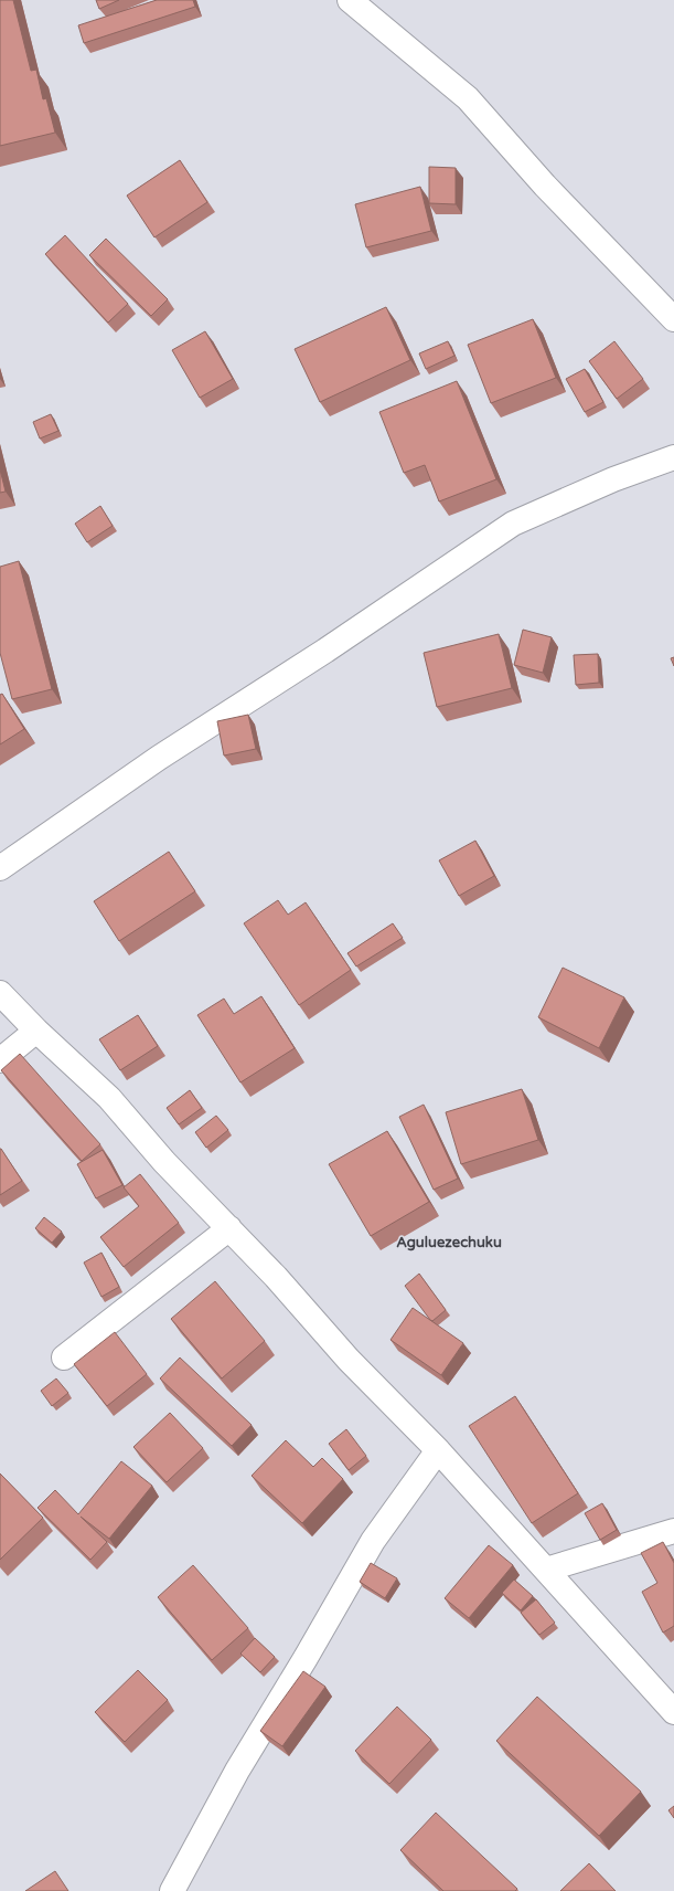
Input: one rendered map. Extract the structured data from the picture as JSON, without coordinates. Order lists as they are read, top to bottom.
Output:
{
  "districts": ["Aguluezechuku"]
}
